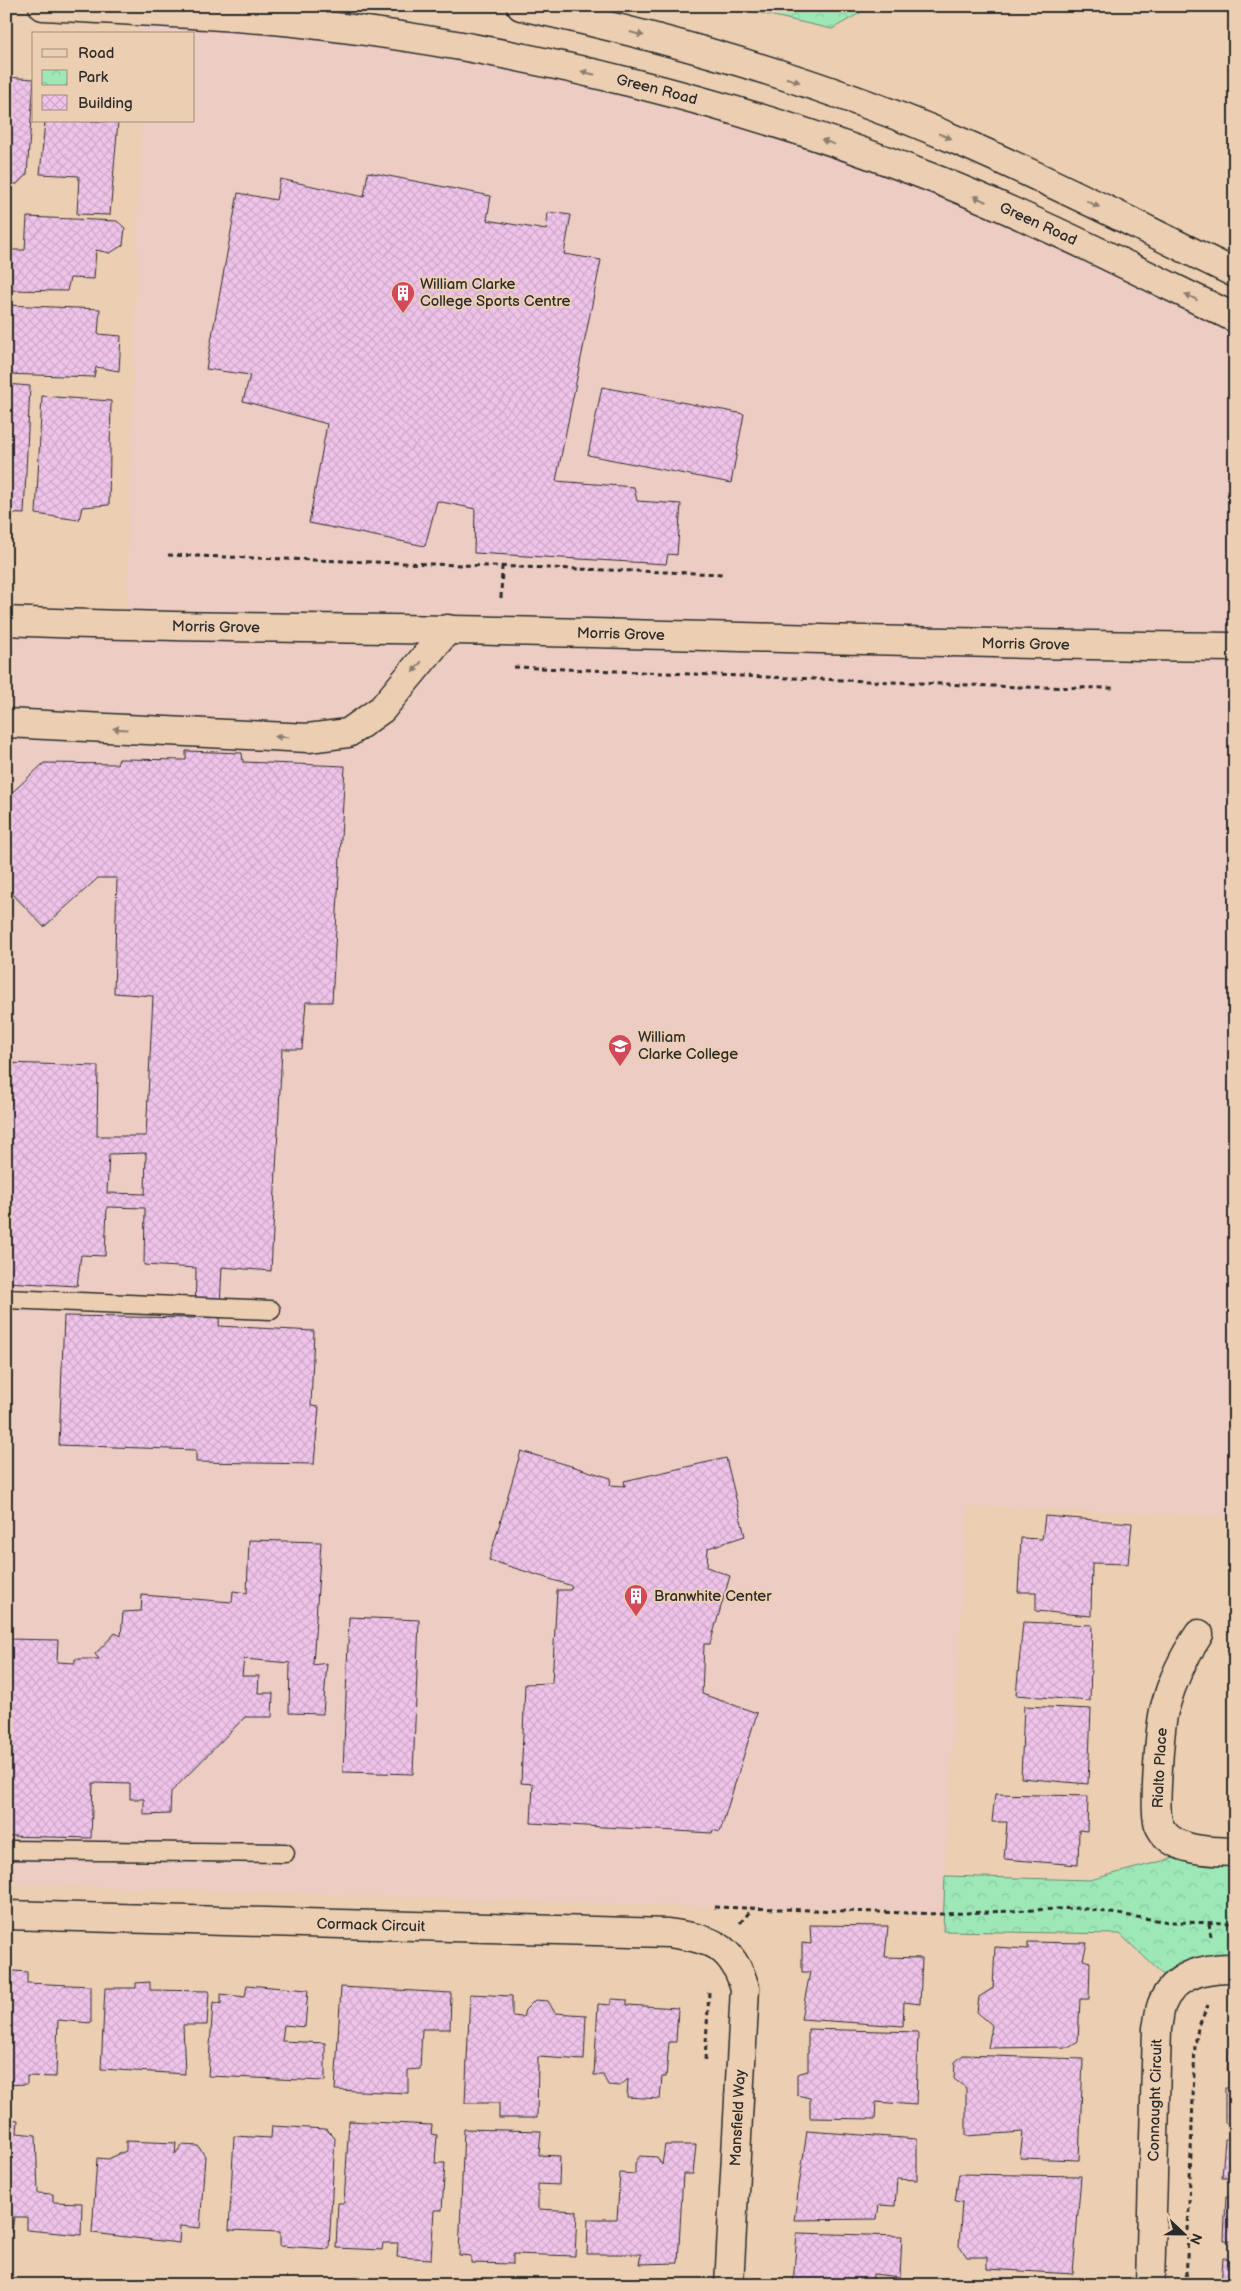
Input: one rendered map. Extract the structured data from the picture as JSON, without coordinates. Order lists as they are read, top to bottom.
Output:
{
  "streets": {
    "street": [
      "Green Road",
      "Morris Grove",
      "Rialto Place",
      "Cormack Circuit",
      "Connaught Circuit",
      "Mansfield Way"
    ]
  },
  "crossings": [
    ["Cormack Circuit", "Mansfield Way"]
  ],
  "places": {
    "building": ["William Clarke College Sports Centre", "Branwhite Center"],
    "school or university": ["William Clarke College"]
  },
  "legend": ["Road", "Park", "Building"],
  "north": "right"
}
